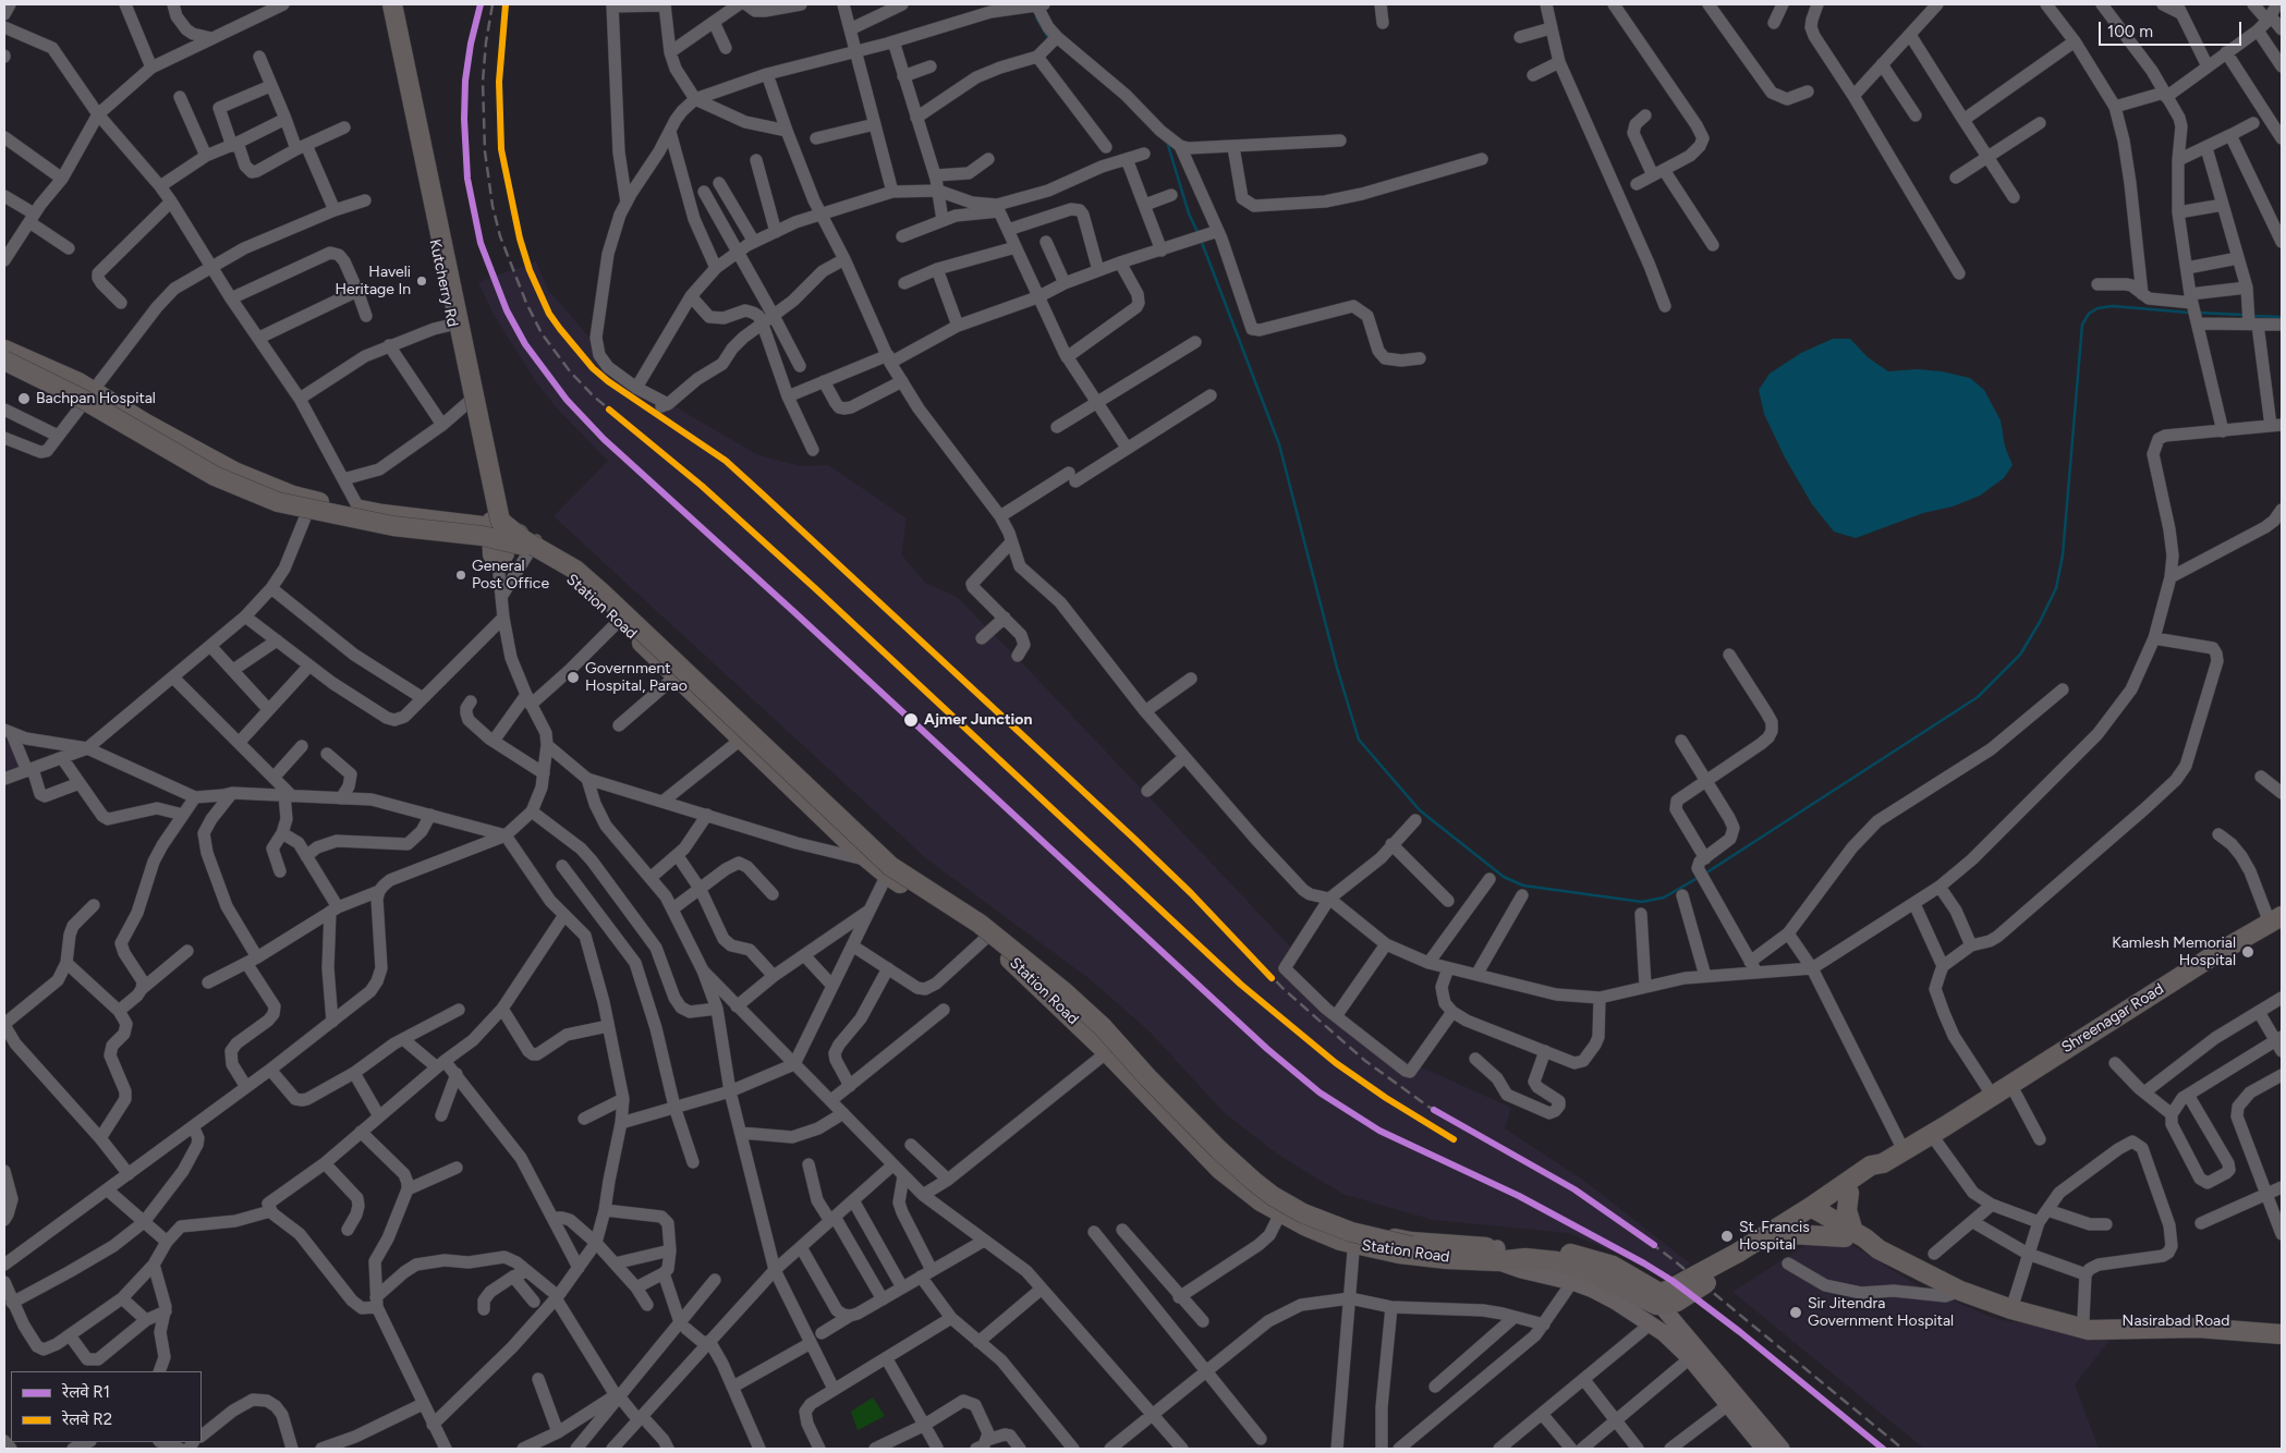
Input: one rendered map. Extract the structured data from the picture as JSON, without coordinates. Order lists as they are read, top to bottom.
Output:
{
  "streets": {
    "highway": [
      "Kutcherry Rd",
      "Station Road",
      "Shreenagar Road",
      "Nasirabad Road"
    ]
  },
  "crossings": [
    ["Kutcherry Rd", "Station Road"]
  ],
  "places": [
    "Haveli Heritage In",
    "Bachpan Hospital",
    "General Post Office",
    "Government Hospital, Parao",
    "Ajmer Junction",
    "Kamlesh Memorial Hospital",
    "St. Francis Hospital",
    "Sir Jitendra Government Hospital"
  ],
  "lines": ["rail line R1", "rail line R2"],
  "legend": ["रेलवे R1", "रेलवे R2"],
  "scale_bar": "100 m"
}
